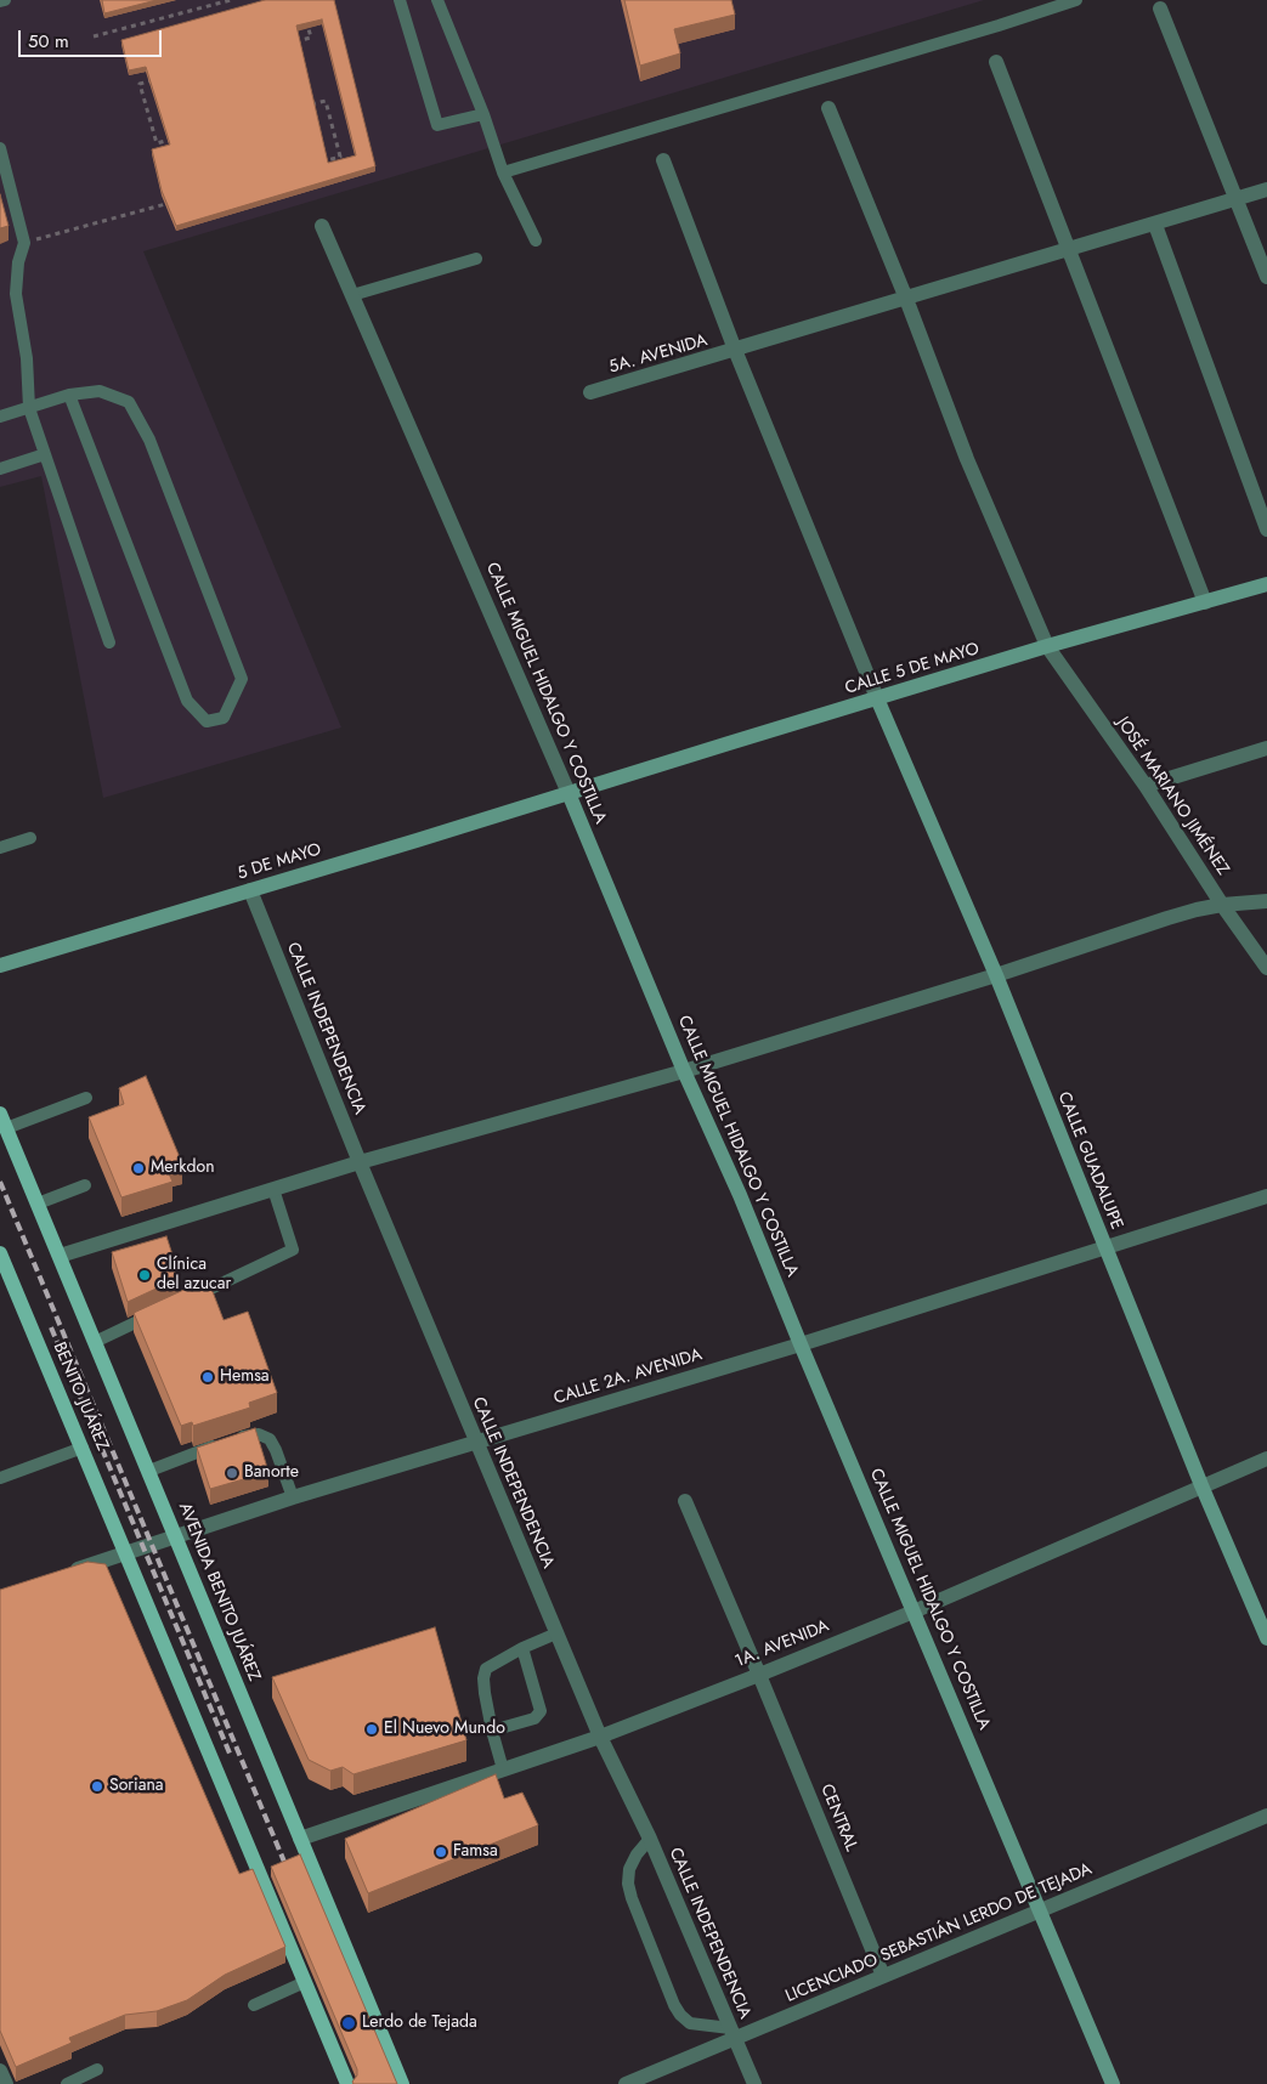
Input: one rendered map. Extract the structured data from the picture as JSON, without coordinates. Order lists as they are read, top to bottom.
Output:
{
  "streets": {
    "main road": ["BENITO JUÁREZ", "AVENIDA BENITO JUÁREZ"],
    "street": [
      "5A. AVENIDA",
      "CALLE 5 DE MAYO",
      "CALLE MIGUEL HIDALGO Y COSTILLA",
      "JOSÉ MARIANO JIMÉNEZ",
      "5 DE MAYO",
      "CALLE INDEPENDENCIA",
      "CALLE GUADALUPE",
      "CALLE 2A. AVENIDA",
      "1A. AVENIDA",
      "CENTRAL",
      "LICENCIADO SEBASTIÁN LERDO DE TEJADA"
    ]
  },
  "crossings": [
    ["5A. AVENIDA", "JOSÉ MARIANO JIMÉNEZ"],
    ["CALLE 5 DE MAYO", "CALLE MIGUEL HIDALGO Y COSTILLA"],
    ["CALLE 5 DE MAYO", "JOSÉ MARIANO JIMÉNEZ"],
    ["CALLE 5 DE MAYO", "5 DE MAYO"],
    ["CALLE 5 DE MAYO", "CALLE GUADALUPE"],
    ["CALLE MIGUEL HIDALGO Y COSTILLA", "5 DE MAYO"],
    ["CALLE MIGUEL HIDALGO Y COSTILLA", "CALLE 2A. AVENIDA"],
    ["CALLE MIGUEL HIDALGO Y COSTILLA", "1A. AVENIDA"],
    ["CALLE MIGUEL HIDALGO Y COSTILLA", "LICENCIADO SEBASTIÁN LERDO DE TEJADA"],
    ["5 DE MAYO", "CALLE INDEPENDENCIA"],
    ["CALLE INDEPENDENCIA", "CALLE 2A. AVENIDA"],
    ["CALLE INDEPENDENCIA", "1A. AVENIDA"],
    ["CALLE INDEPENDENCIA", "LICENCIADO SEBASTIÁN LERDO DE TEJADA"],
    ["CALLE GUADALUPE", "CALLE 2A. AVENIDA"],
    ["CALLE GUADALUPE", "1A. AVENIDA"],
    ["CALLE 2A. AVENIDA", "BENITO JUÁREZ"],
    ["CALLE 2A. AVENIDA", "AVENIDA BENITO JUÁREZ"],
    ["AVENIDA BENITO JUÁREZ", "1A. AVENIDA"],
    ["1A. AVENIDA", "CENTRAL"],
    ["CENTRAL", "LICENCIADO SEBASTIÁN LERDO DE TEJADA"]
  ],
  "places": [
    "Merkdon",
    "Clínica del azucar",
    "Hemsa",
    "Banorte",
    "El Nuevo Mundo",
    "Soriana",
    "Famsa",
    "Lerdo de Tejada"
  ],
  "scale_bar": "50 m"
}
